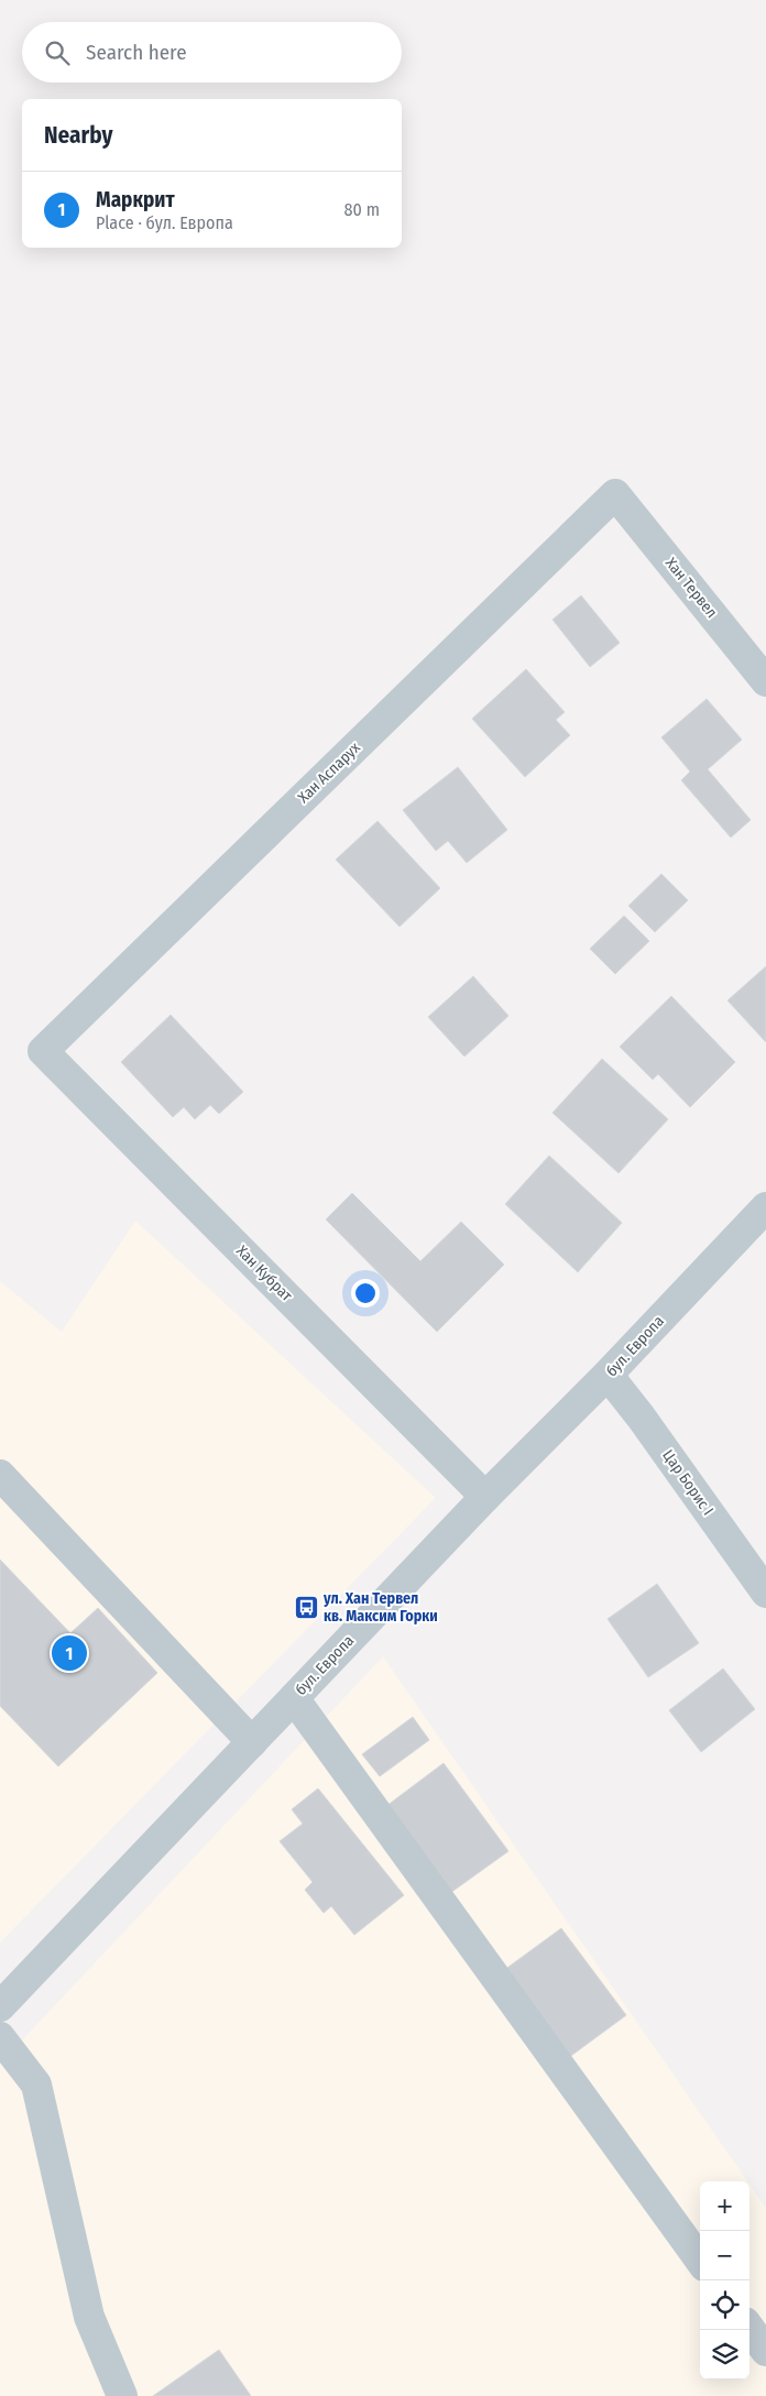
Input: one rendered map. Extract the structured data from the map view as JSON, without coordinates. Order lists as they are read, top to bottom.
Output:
{
  "streets": {
    "street": [
      "Хан Тервел",
      "Хан Аспарух",
      "Хан Кубрат",
      "бул. Европа",
      "Цар Борис I"
    ]
  },
  "crossings": [
    ["Хан Тервел", "Хан Аспарух"],
    ["Хан Аспарух", "Хан Кубрат"],
    ["Хан Кубрат", "бул. Европа"],
    ["бул. Европа", "Цар Борис I"]
  ],
  "places": {
    "bus stop": ["ул. Хан Тервел кв. Максим Горки"]
  },
  "page": {
    "search": "Search here",
    "heading": "Nearby",
    "list": [
      {
        "mark": "1",
        "name": "Маркрит",
        "note": "Place · бул. Европа",
        "value": "80 m"
      }
    ],
    "pins": "1",
    "map_buttons": ["+", "−"]
  }
}
